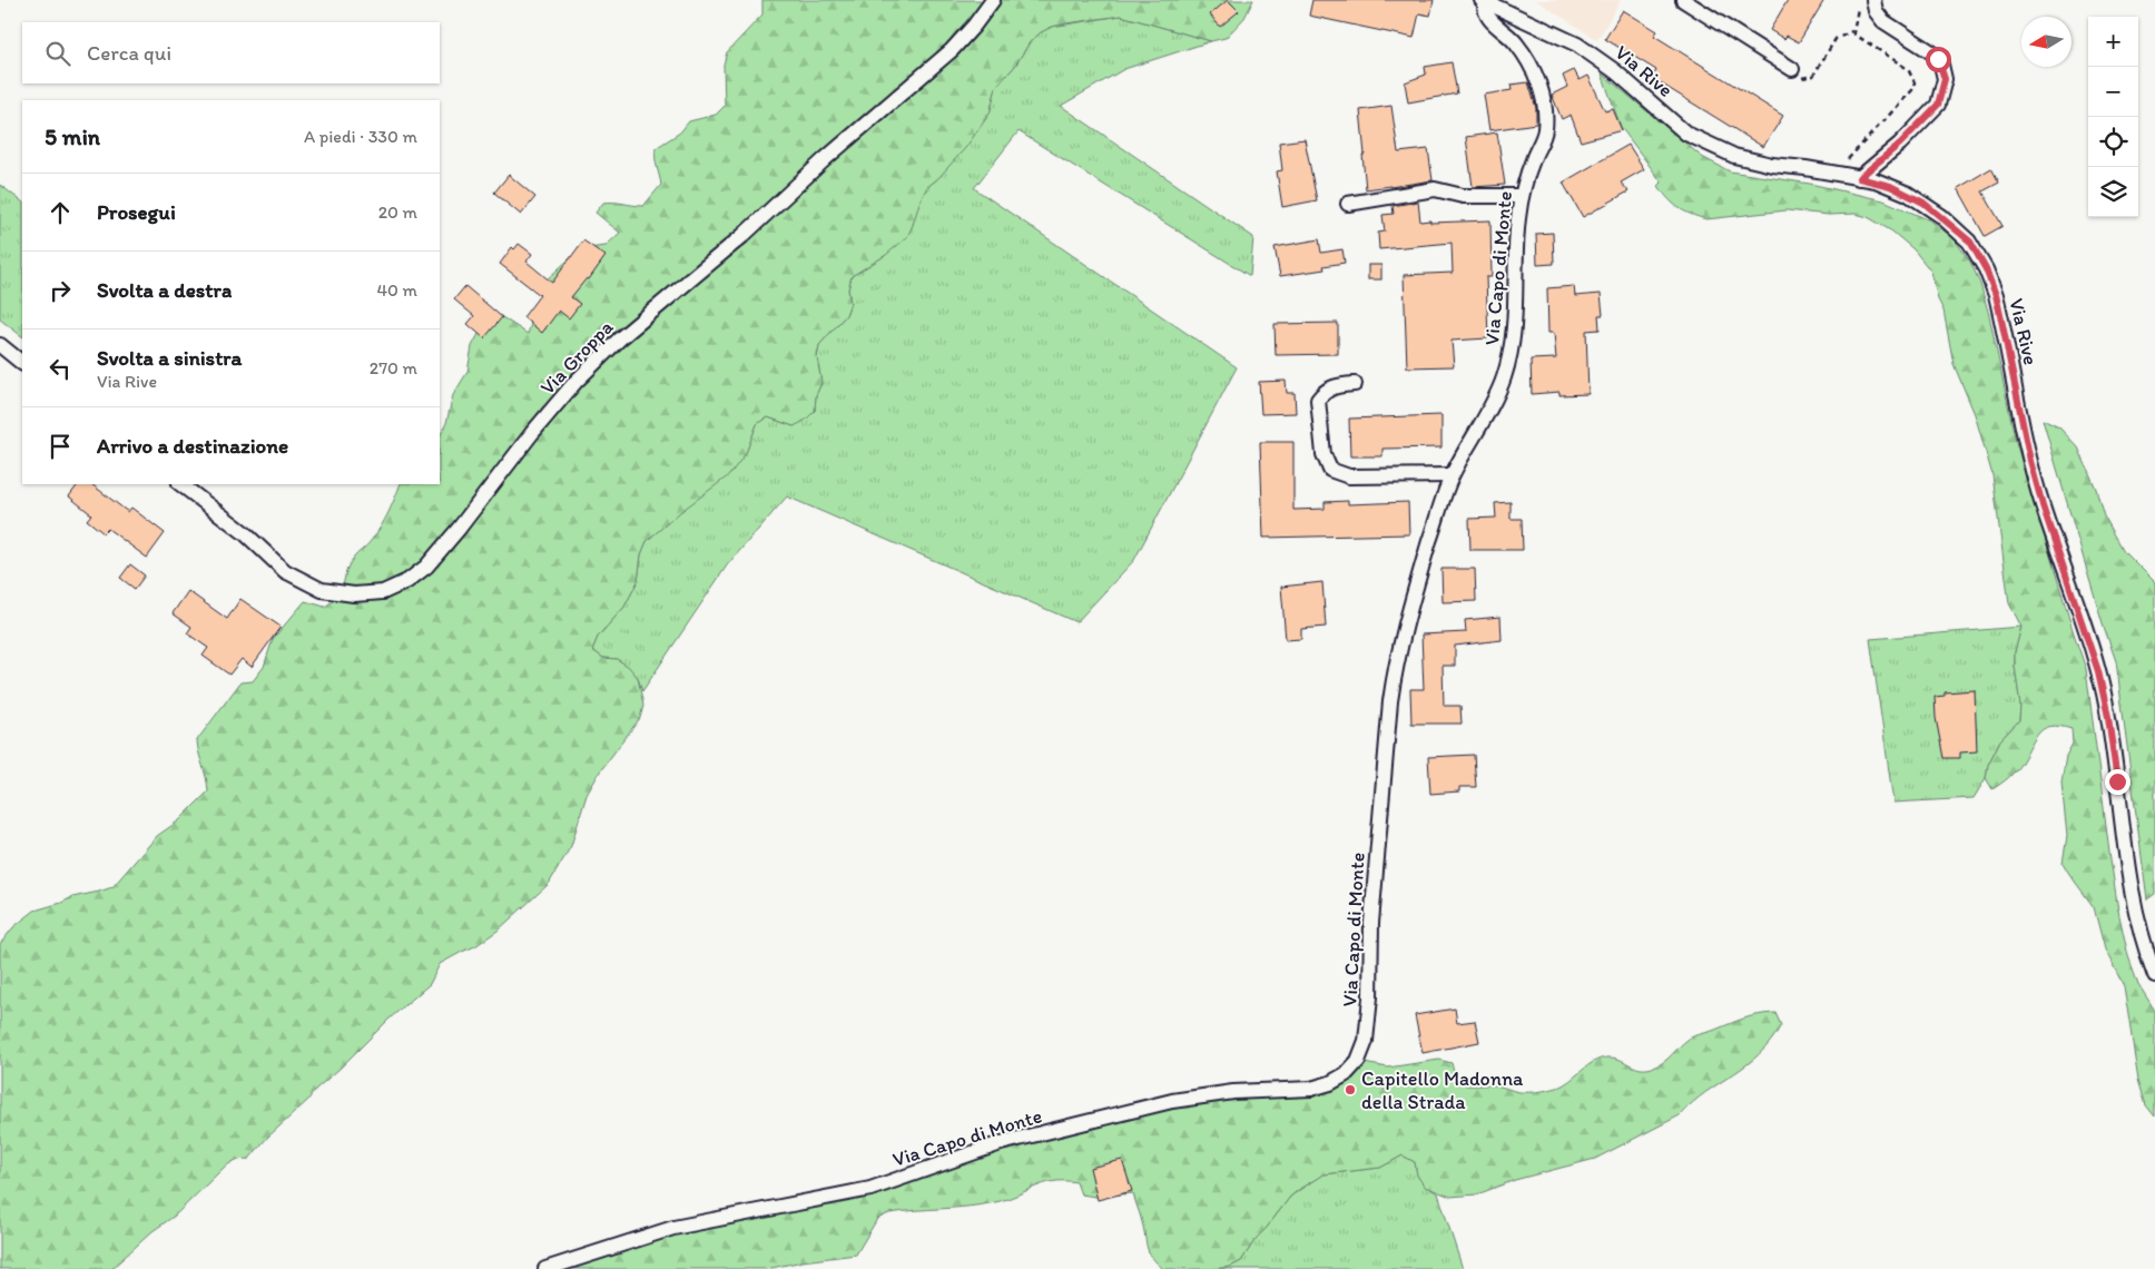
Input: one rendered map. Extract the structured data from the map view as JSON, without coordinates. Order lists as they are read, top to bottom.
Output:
{
  "streets": {
    "street": ["Via Rive", "Via Capo di Monte", "Via Groppa"]
  },
  "crossings": [
    ["Via Rive", "Via Capo di Monte"]
  ],
  "places": ["Capitello Madonna della Strada"],
  "north": "left",
  "page": {
    "map_buttons": ["+", "−"],
    "search": "Cerca qui",
    "heading": ["5 min", "A piedi · 330 m"],
    "list": [
      ["Prosegui", "20 m"],
      ["Svolta a destra", "40 m"],
      ["Svolta a sinistra", "Via Rive", "270 m"],
      "Arrivo a destinazione"
    ]
  }
}
